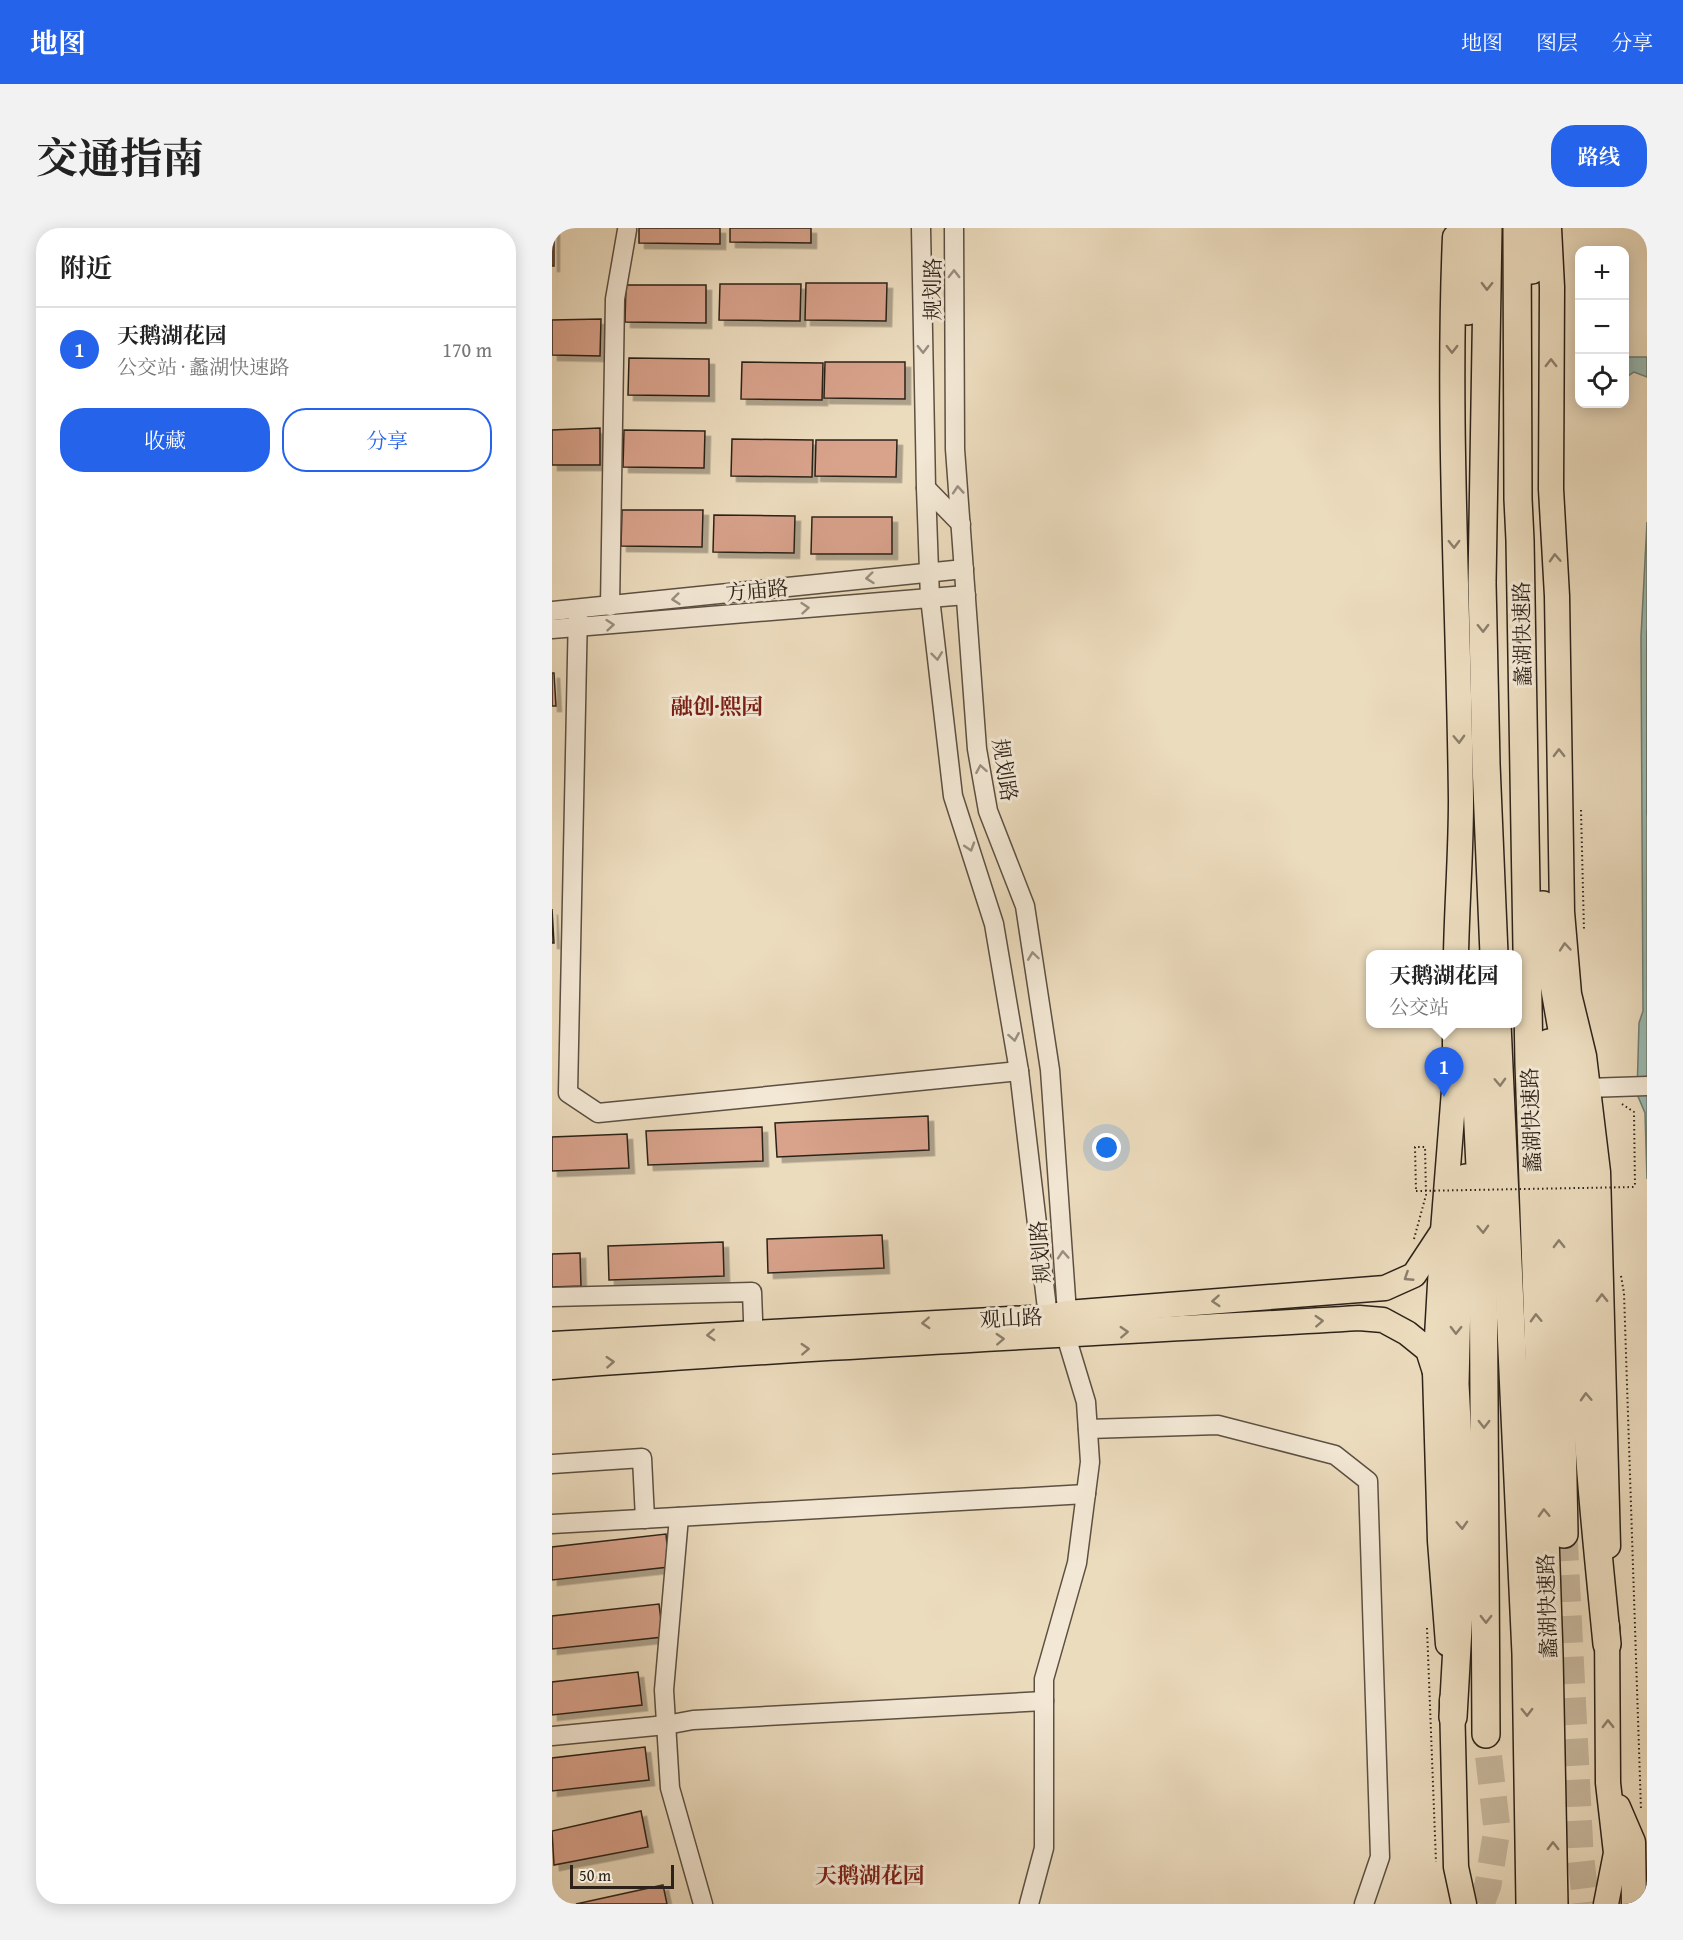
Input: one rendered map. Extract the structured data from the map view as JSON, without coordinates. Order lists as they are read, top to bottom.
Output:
{
  "streets": {
    "highway": ["蠡湖快速路"],
    "main road": ["观山路"],
    "street": ["规划路", "方庙路"]
  },
  "crossings": [
    ["规划路", "方庙路"],
    ["规划路", "观山路"]
  ],
  "districts": ["融创·熙园", "天鹅湖花园"],
  "scale_bar": "50 m",
  "page": {
    "header": "地图",
    "nav": ["地图", "图层", "分享"],
    "title": "交通指南",
    "buttons": [
      "路线",
      ["收藏", "分享"]
    ],
    "heading": "附近",
    "map_buttons": ["+", "−"],
    "list": [
      {
        "mark": "1",
        "name": "天鹅湖花园",
        "note": "公交站 · 蠡湖快速路",
        "value": "170 m"
      }
    ],
    "popup": ["天鹅湖花园", "公交站"],
    "pins": "1",
    "scale": "50 m"
  }
}
